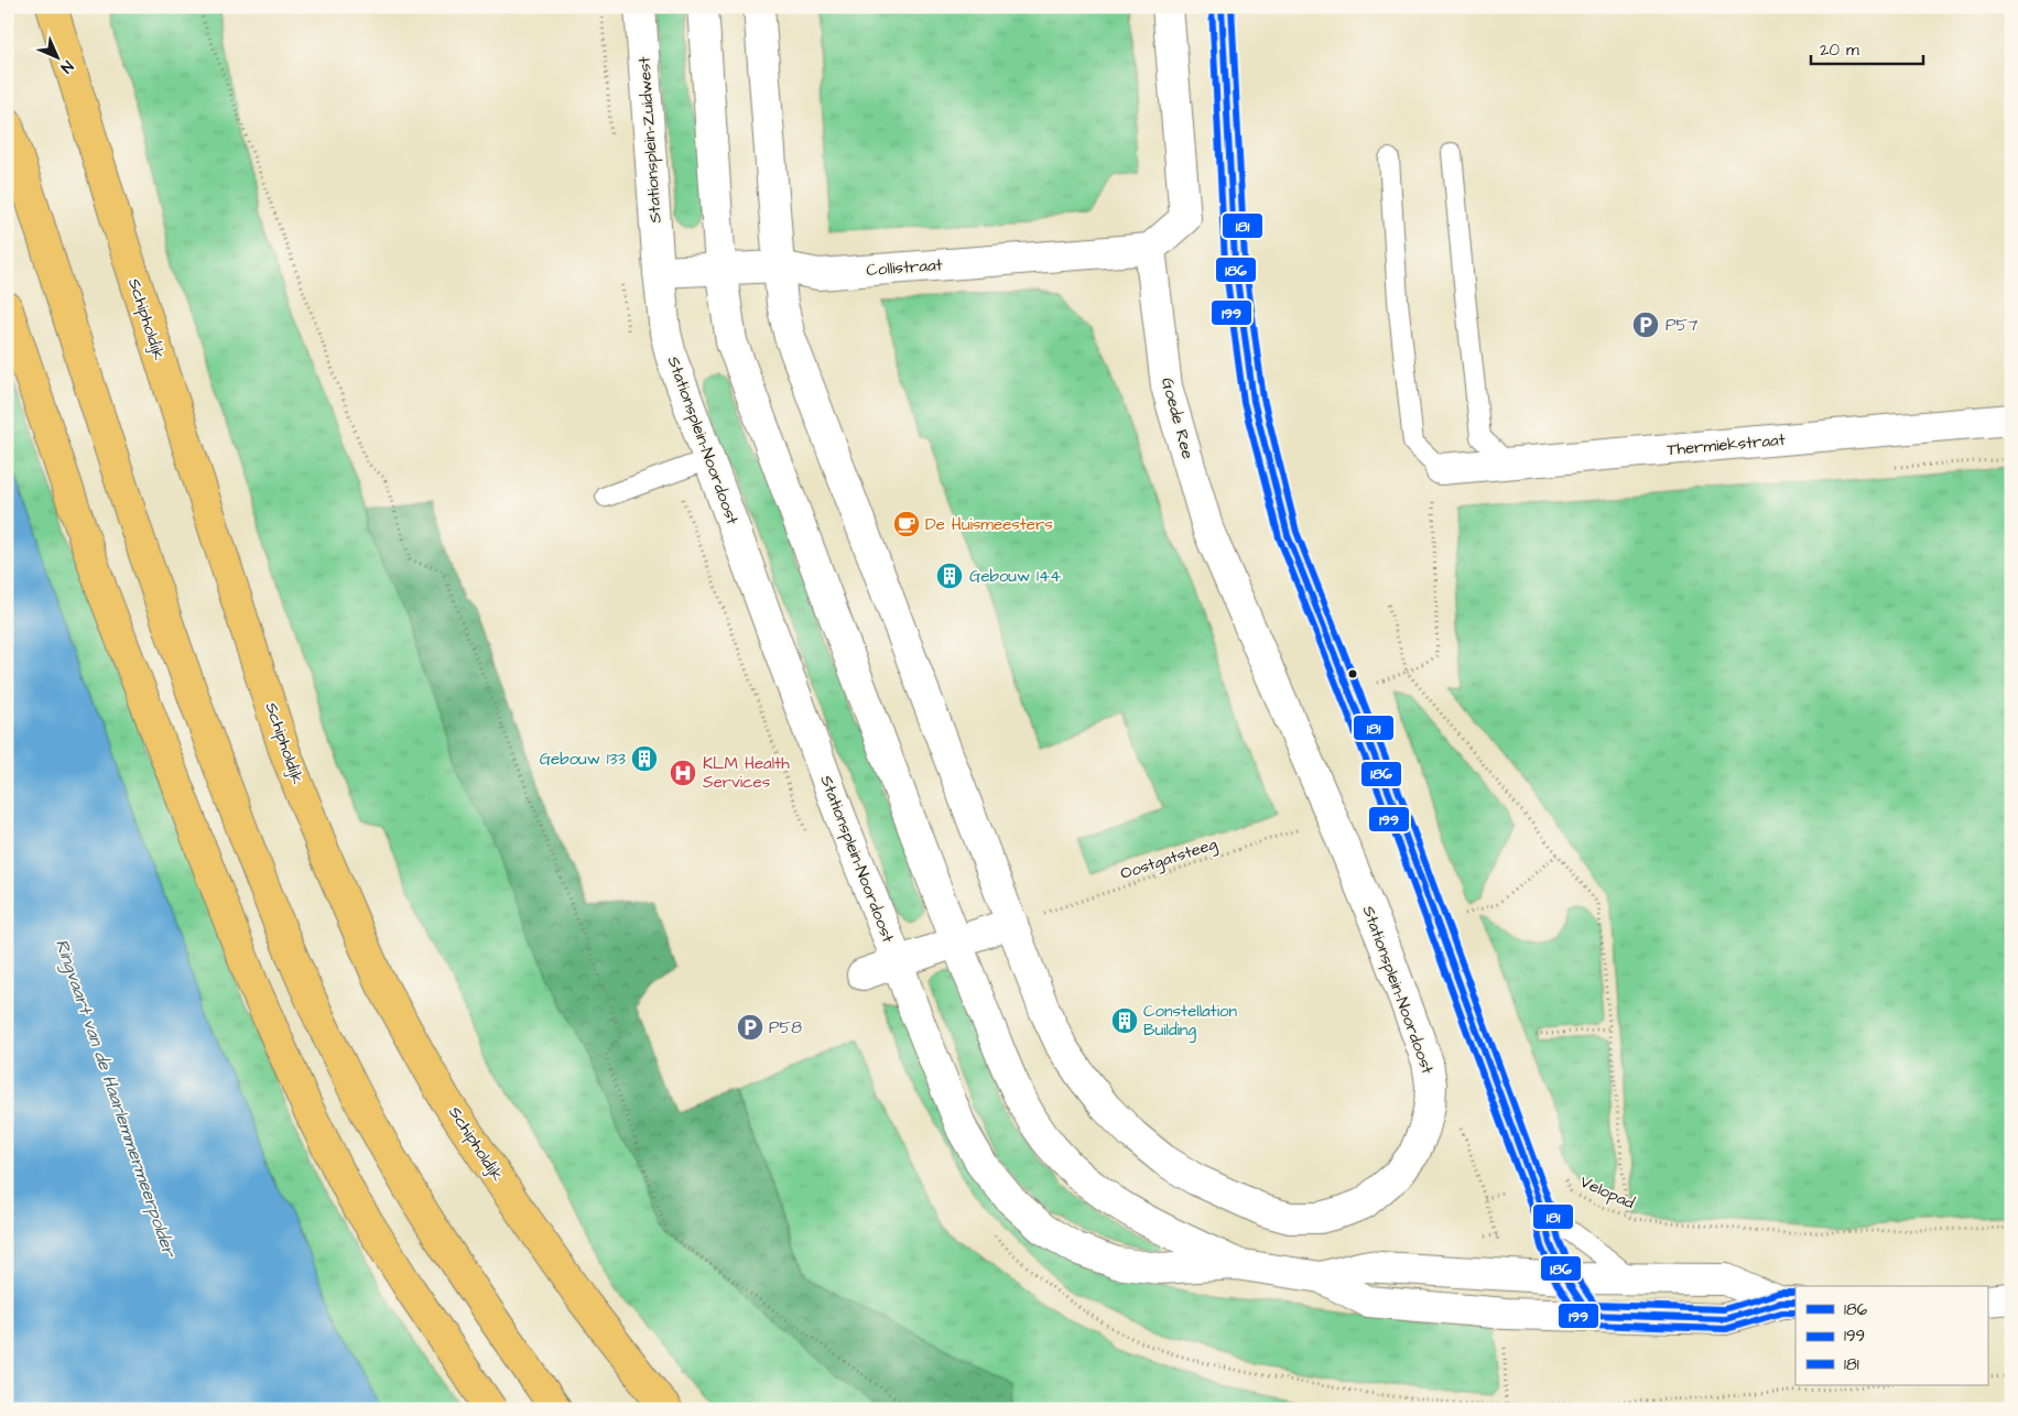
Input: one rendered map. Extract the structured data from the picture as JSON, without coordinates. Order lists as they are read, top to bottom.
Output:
{
  "streets": {
    "main road": ["Schipholdijk"],
    "street": [
      "Stationsplein-Zuidwest",
      "Collistraat",
      "Goede Ree",
      "Stationsplein-Noordoost",
      "Thermiekstraat"
    ],
    "path": ["Oostgatsteeg", "Velopad"]
  },
  "crossings": [
    ["Stationsplein-Zuidwest", "Collistraat"],
    ["Stationsplein-Zuidwest", "Stationsplein-Noordoost"],
    ["Collistraat", "Goede Ree"],
    ["Collistraat", "Stationsplein-Noordoost"],
    ["Goede Ree", "Stationsplein-Noordoost"],
    ["Goede Ree", "Oostgatsteeg"],
    ["Stationsplein-Noordoost", "Oostgatsteeg"]
  ],
  "water": ["Ringvaart van de Haarlemmermeerpolder"],
  "places": {
    "parking": ["P57", "P58"],
    "cafe": ["De Huismeesters"],
    "building": ["Gebouw 144", "Gebouw 133", "Constellation Building"],
    "hospital": ["KLM Health Services"]
  },
  "lines": ["transit line 186", "transit line 199", "transit line 181"],
  "legend": ["186", "199", "181"],
  "scale_bar": "20 m",
  "north": "bottom right"
}
